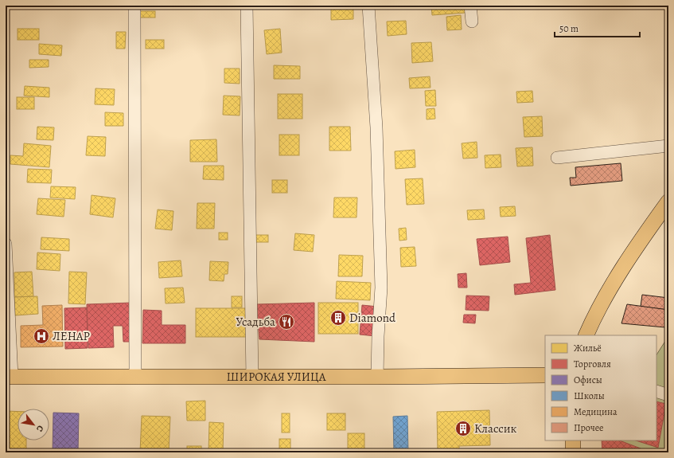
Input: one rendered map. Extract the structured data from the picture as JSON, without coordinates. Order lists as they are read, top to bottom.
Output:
{
  "streets": {
    "main road": ["ШИРОКАЯ УЛИЦА"]
  },
  "places": {
    "building": ["Diamond", "Классик"],
    "restaurant": ["Усадьба"],
    "hospital": ["ЛЕНАР"]
  },
  "legend": [
    "Жильё",
    "Торговля",
    "Офисы",
    "Школы",
    "Медицина",
    "Прочее"
  ],
  "scale_bar": "50 m",
  "north": "bottom right"
}
